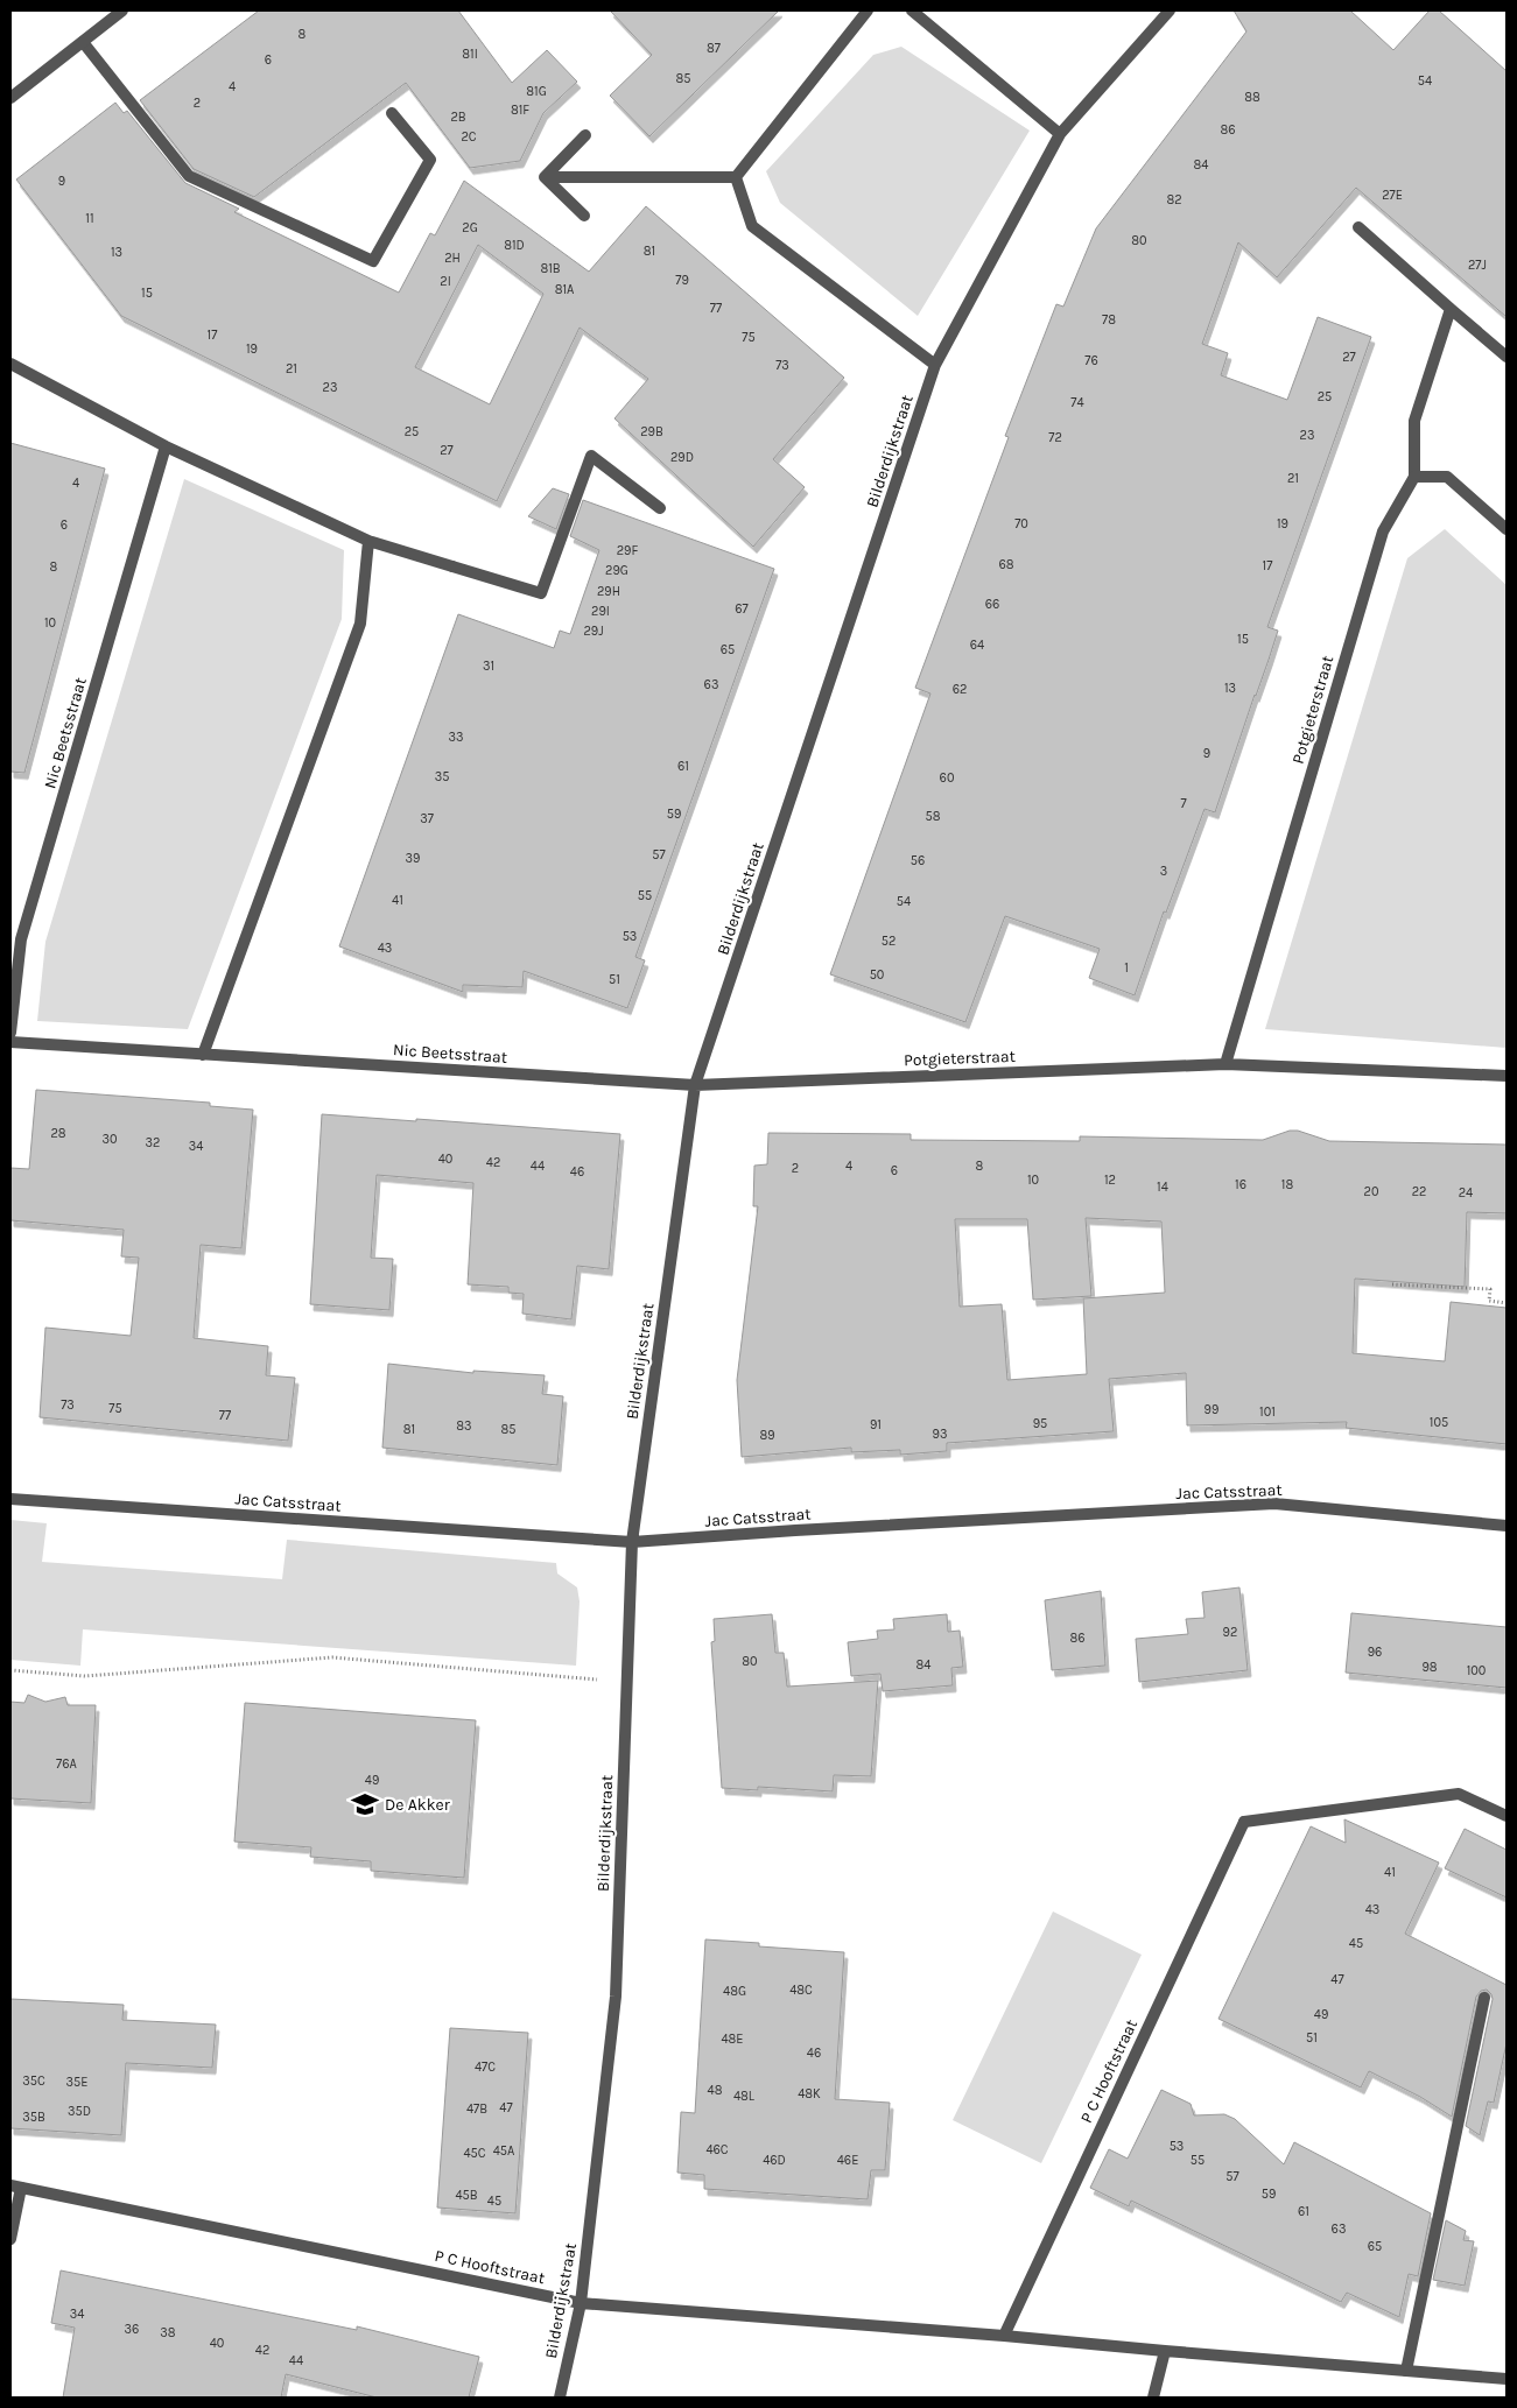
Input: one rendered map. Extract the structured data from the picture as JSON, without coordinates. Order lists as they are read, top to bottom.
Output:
{
  "streets": {
    "street": [
      "Bilderdijkstraat",
      "Potgieterstraat",
      "Nic Beetsstraat",
      "Jac Catsstraat",
      "P C Hooftstraat"
    ]
  },
  "crossings": [
    ["Bilderdijkstraat", "Potgieterstraat"],
    ["Bilderdijkstraat", "Nic Beetsstraat"],
    ["Bilderdijkstraat", "Jac Catsstraat"],
    ["Bilderdijkstraat", "P C Hooftstraat"],
    ["Potgieterstraat", "Nic Beetsstraat"]
  ],
  "places": {
    "school or university": ["De Akker"]
  },
  "house_numbers": [
    "8",
    "87",
    "81I",
    "6",
    "85",
    "54",
    "4",
    "81G",
    "88",
    "2",
    "81F",
    "2B",
    "86",
    "2C",
    "84",
    "9",
    "27E",
    "82",
    "11",
    "2G",
    "80",
    "81D",
    "81",
    "13",
    "2H",
    "27J",
    "81B",
    "79",
    "2I",
    "81A",
    "15",
    "77",
    "78",
    "17",
    "75",
    "19",
    "27",
    "76",
    "73",
    "21",
    "23",
    "25",
    "74",
    "25",
    "29B",
    "23",
    "72",
    "27",
    "29D",
    "21",
    "4",
    "70",
    "19",
    "6",
    "29F",
    "68",
    "17",
    "8",
    "29G",
    "29H",
    "66",
    "67",
    "29I",
    "10",
    "29J",
    "15",
    "64",
    "65",
    "31",
    "63",
    "13",
    "62",
    "33",
    "9",
    "61",
    "35",
    "60",
    "7",
    "59",
    "58",
    "37",
    "57",
    "39",
    "56",
    "3",
    "55",
    "41",
    "54",
    "53",
    "52",
    "43",
    "1",
    "50",
    "51",
    "28",
    "30",
    "32",
    "34",
    "40",
    "42",
    "44",
    "4",
    "8",
    "2",
    "6",
    "46",
    "10",
    "12",
    "16",
    "18",
    "14",
    "20",
    "22",
    "24",
    "73",
    "75",
    "99",
    "101",
    "77",
    "105",
    "95",
    "91",
    "83",
    "81",
    "85",
    "93",
    "89",
    "92",
    "86",
    "96",
    "80",
    "84",
    "98",
    "100",
    "76A",
    "49",
    "41",
    "43",
    "45",
    "47",
    "48C",
    "48G",
    "49",
    "51",
    "48E",
    "46",
    "47C",
    "35C",
    "35E",
    "48",
    "48K",
    "48L",
    "47",
    "47B",
    "35D",
    "35B",
    "53",
    "46C",
    "45A",
    "45C",
    "46D",
    "46E",
    "55",
    "57",
    "59",
    "45B",
    "45",
    "61",
    "63",
    "65",
    "34",
    "36",
    "38",
    "40",
    "42",
    "44"
  ]
}
